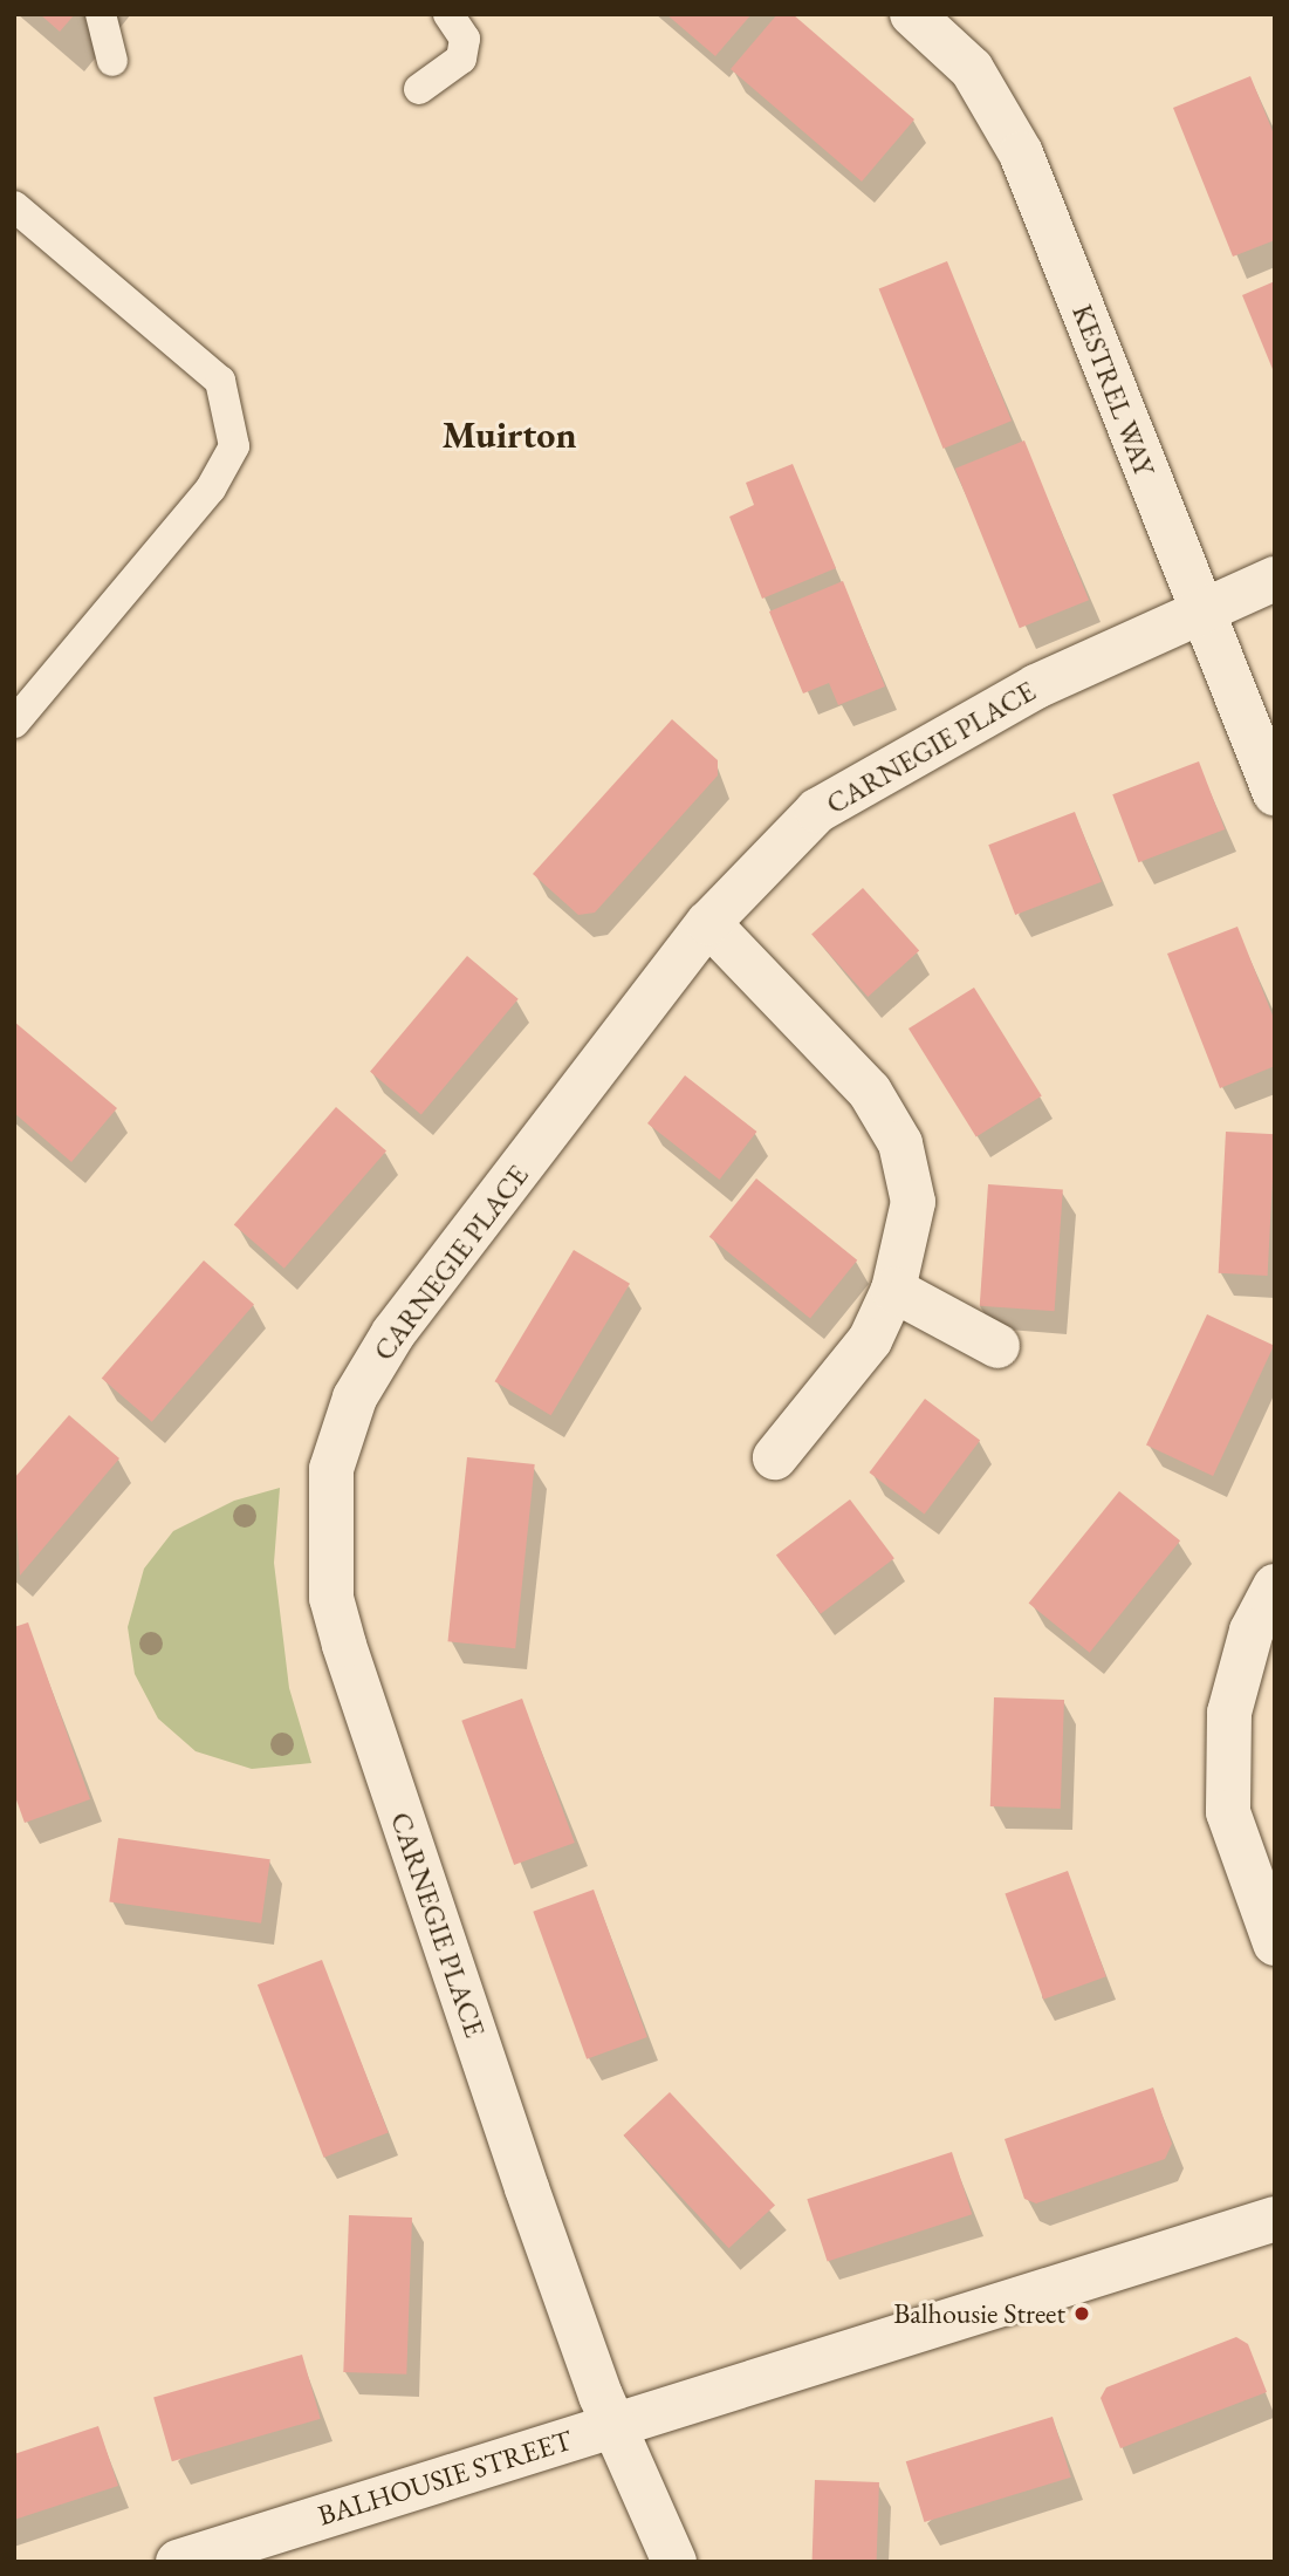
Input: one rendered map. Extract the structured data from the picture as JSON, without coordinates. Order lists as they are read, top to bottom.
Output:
{
  "streets": {
    "street": ["KESTREL WAY", "CARNEGIE PLACE", "BALHOUSIE STREET"]
  },
  "crossings": [
    ["KESTREL WAY", "CARNEGIE PLACE"],
    ["CARNEGIE PLACE", "BALHOUSIE STREET"]
  ],
  "districts": ["Muirton"],
  "places": ["Balhousie Street"]
}
